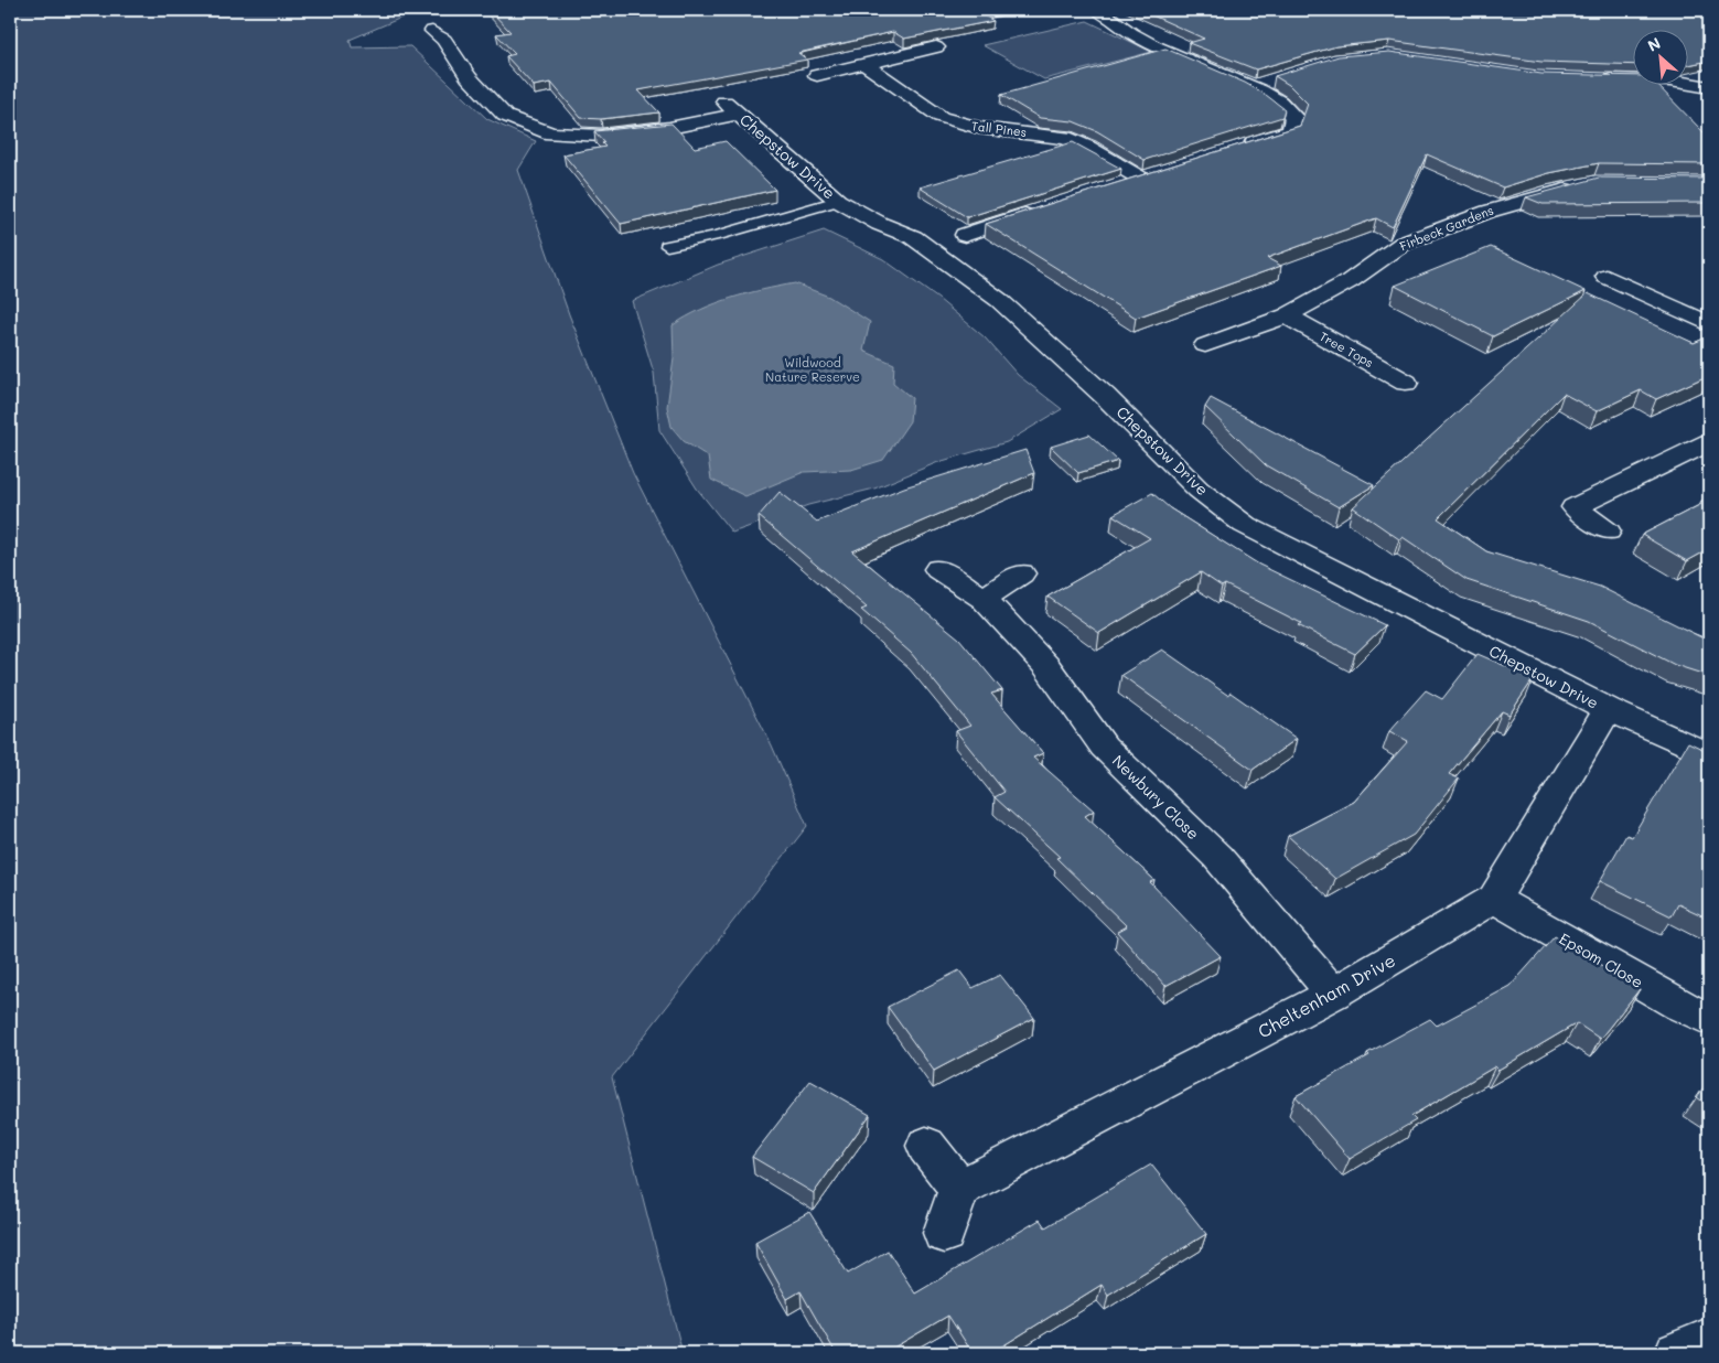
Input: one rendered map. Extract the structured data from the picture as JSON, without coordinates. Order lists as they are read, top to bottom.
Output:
{
  "streets": {
    "street": [
      "Tall Pines",
      "Chepstow Drive",
      "Firbeck Gardens",
      "Tree Tops",
      "Newbury Close",
      "Epsom Close",
      "Cheltenham Drive"
    ]
  },
  "crossings": [
    ["Chepstow Drive", "Cheltenham Drive"],
    ["Firbeck Gardens", "Tree Tops"],
    ["Newbury Close", "Cheltenham Drive"],
    ["Epsom Close", "Cheltenham Drive"]
  ],
  "parks": ["Wildwood Nature Reserve"],
  "north": "top left"
}
